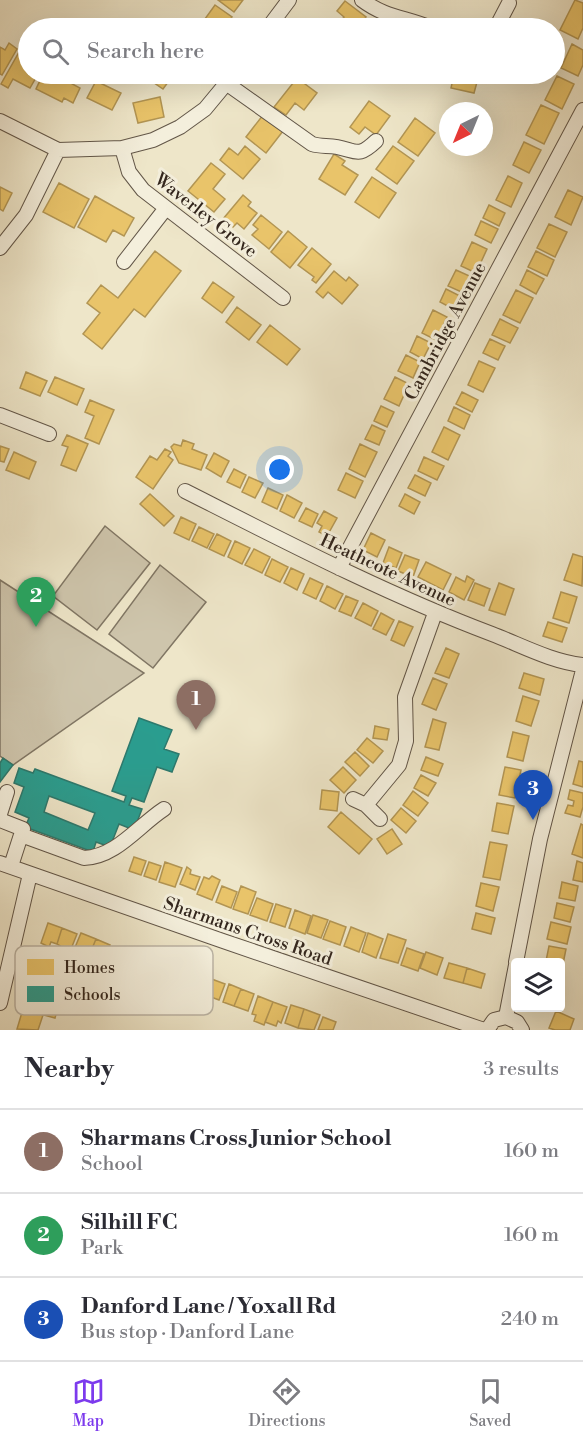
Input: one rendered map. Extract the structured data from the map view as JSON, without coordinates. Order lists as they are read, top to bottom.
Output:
{
  "streets": {
    "street": [
      "Waverley Grove",
      "Cambridge Avenue",
      "Heathcote Avenue",
      "Sharmans Cross Road"
    ]
  },
  "crossings": [
    ["Cambridge Avenue", "Heathcote Avenue"]
  ],
  "legend": ["Homes", "Schools"],
  "north": "bottom left",
  "page": {
    "search": "Search here",
    "pins": ["2", "1", "3"],
    "heading": ["Nearby", "3 results"],
    "list": [
      {
        "mark": "1",
        "name": "Sharmans Cross Junior School",
        "note": "School",
        "value": "160 m"
      },
      {
        "mark": "2",
        "name": "Silhill FC",
        "note": "Park",
        "value": "160 m"
      },
      {
        "mark": "3",
        "name": "Danford Lane / Yoxall Rd",
        "note": "Bus stop · Danford Lane",
        "value": "240 m"
      }
    ],
    "nav": ["Map", "Directions", "Saved"]
  }
}
